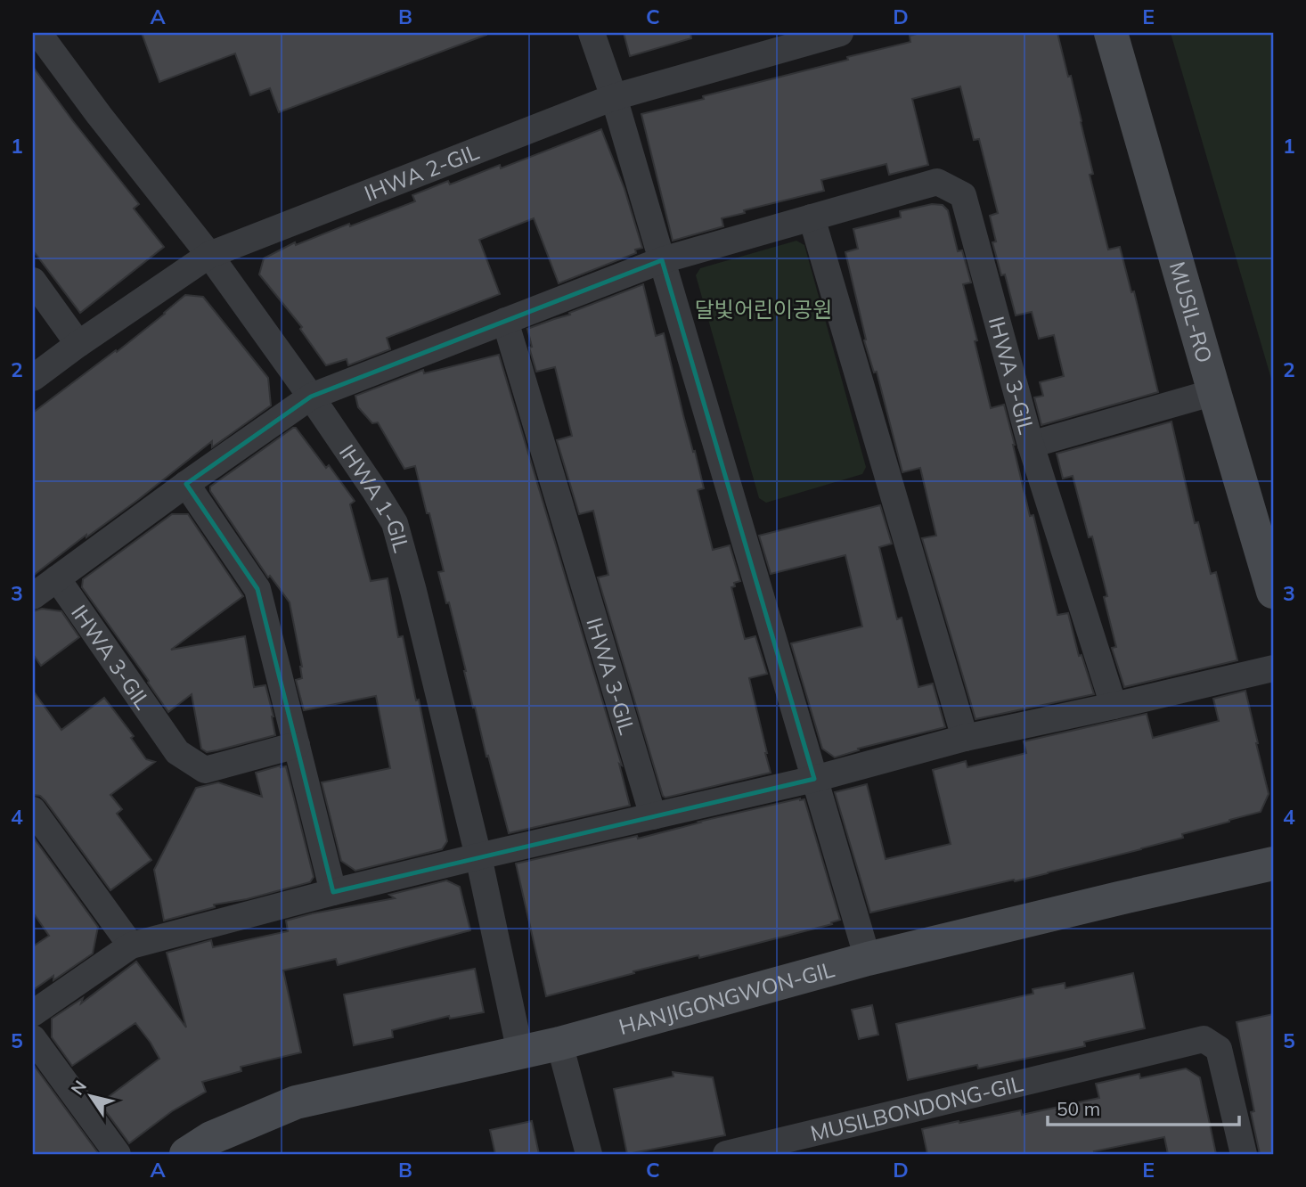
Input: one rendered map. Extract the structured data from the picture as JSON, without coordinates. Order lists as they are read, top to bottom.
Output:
{
  "streets": {
    "street": [
      "IHWA 2-GIL",
      "MUSIL-RO",
      "IHWA 3-GIL",
      "IHWA 1-GIL",
      "HANJIGONGWON-GIL",
      "MUSILBONDONG-GIL"
    ]
  },
  "crossings": [
    ["IHWA 2-GIL", "IHWA 1-GIL"],
    ["IHWA 3-GIL", "IHWA 1-GIL"],
    ["IHWA 1-GIL", "HANJIGONGWON-GIL"]
  ],
  "parks": ["달빛어린이공원"],
  "scale_bar": "50 m",
  "north": "top left",
  "grid": {
    "columns": [
      "A",
      "B",
      "C",
      "D",
      "E"
    ],
    "rows": [
      "1",
      "2",
      "3",
      "4",
      "5"
    ]
  }
}
